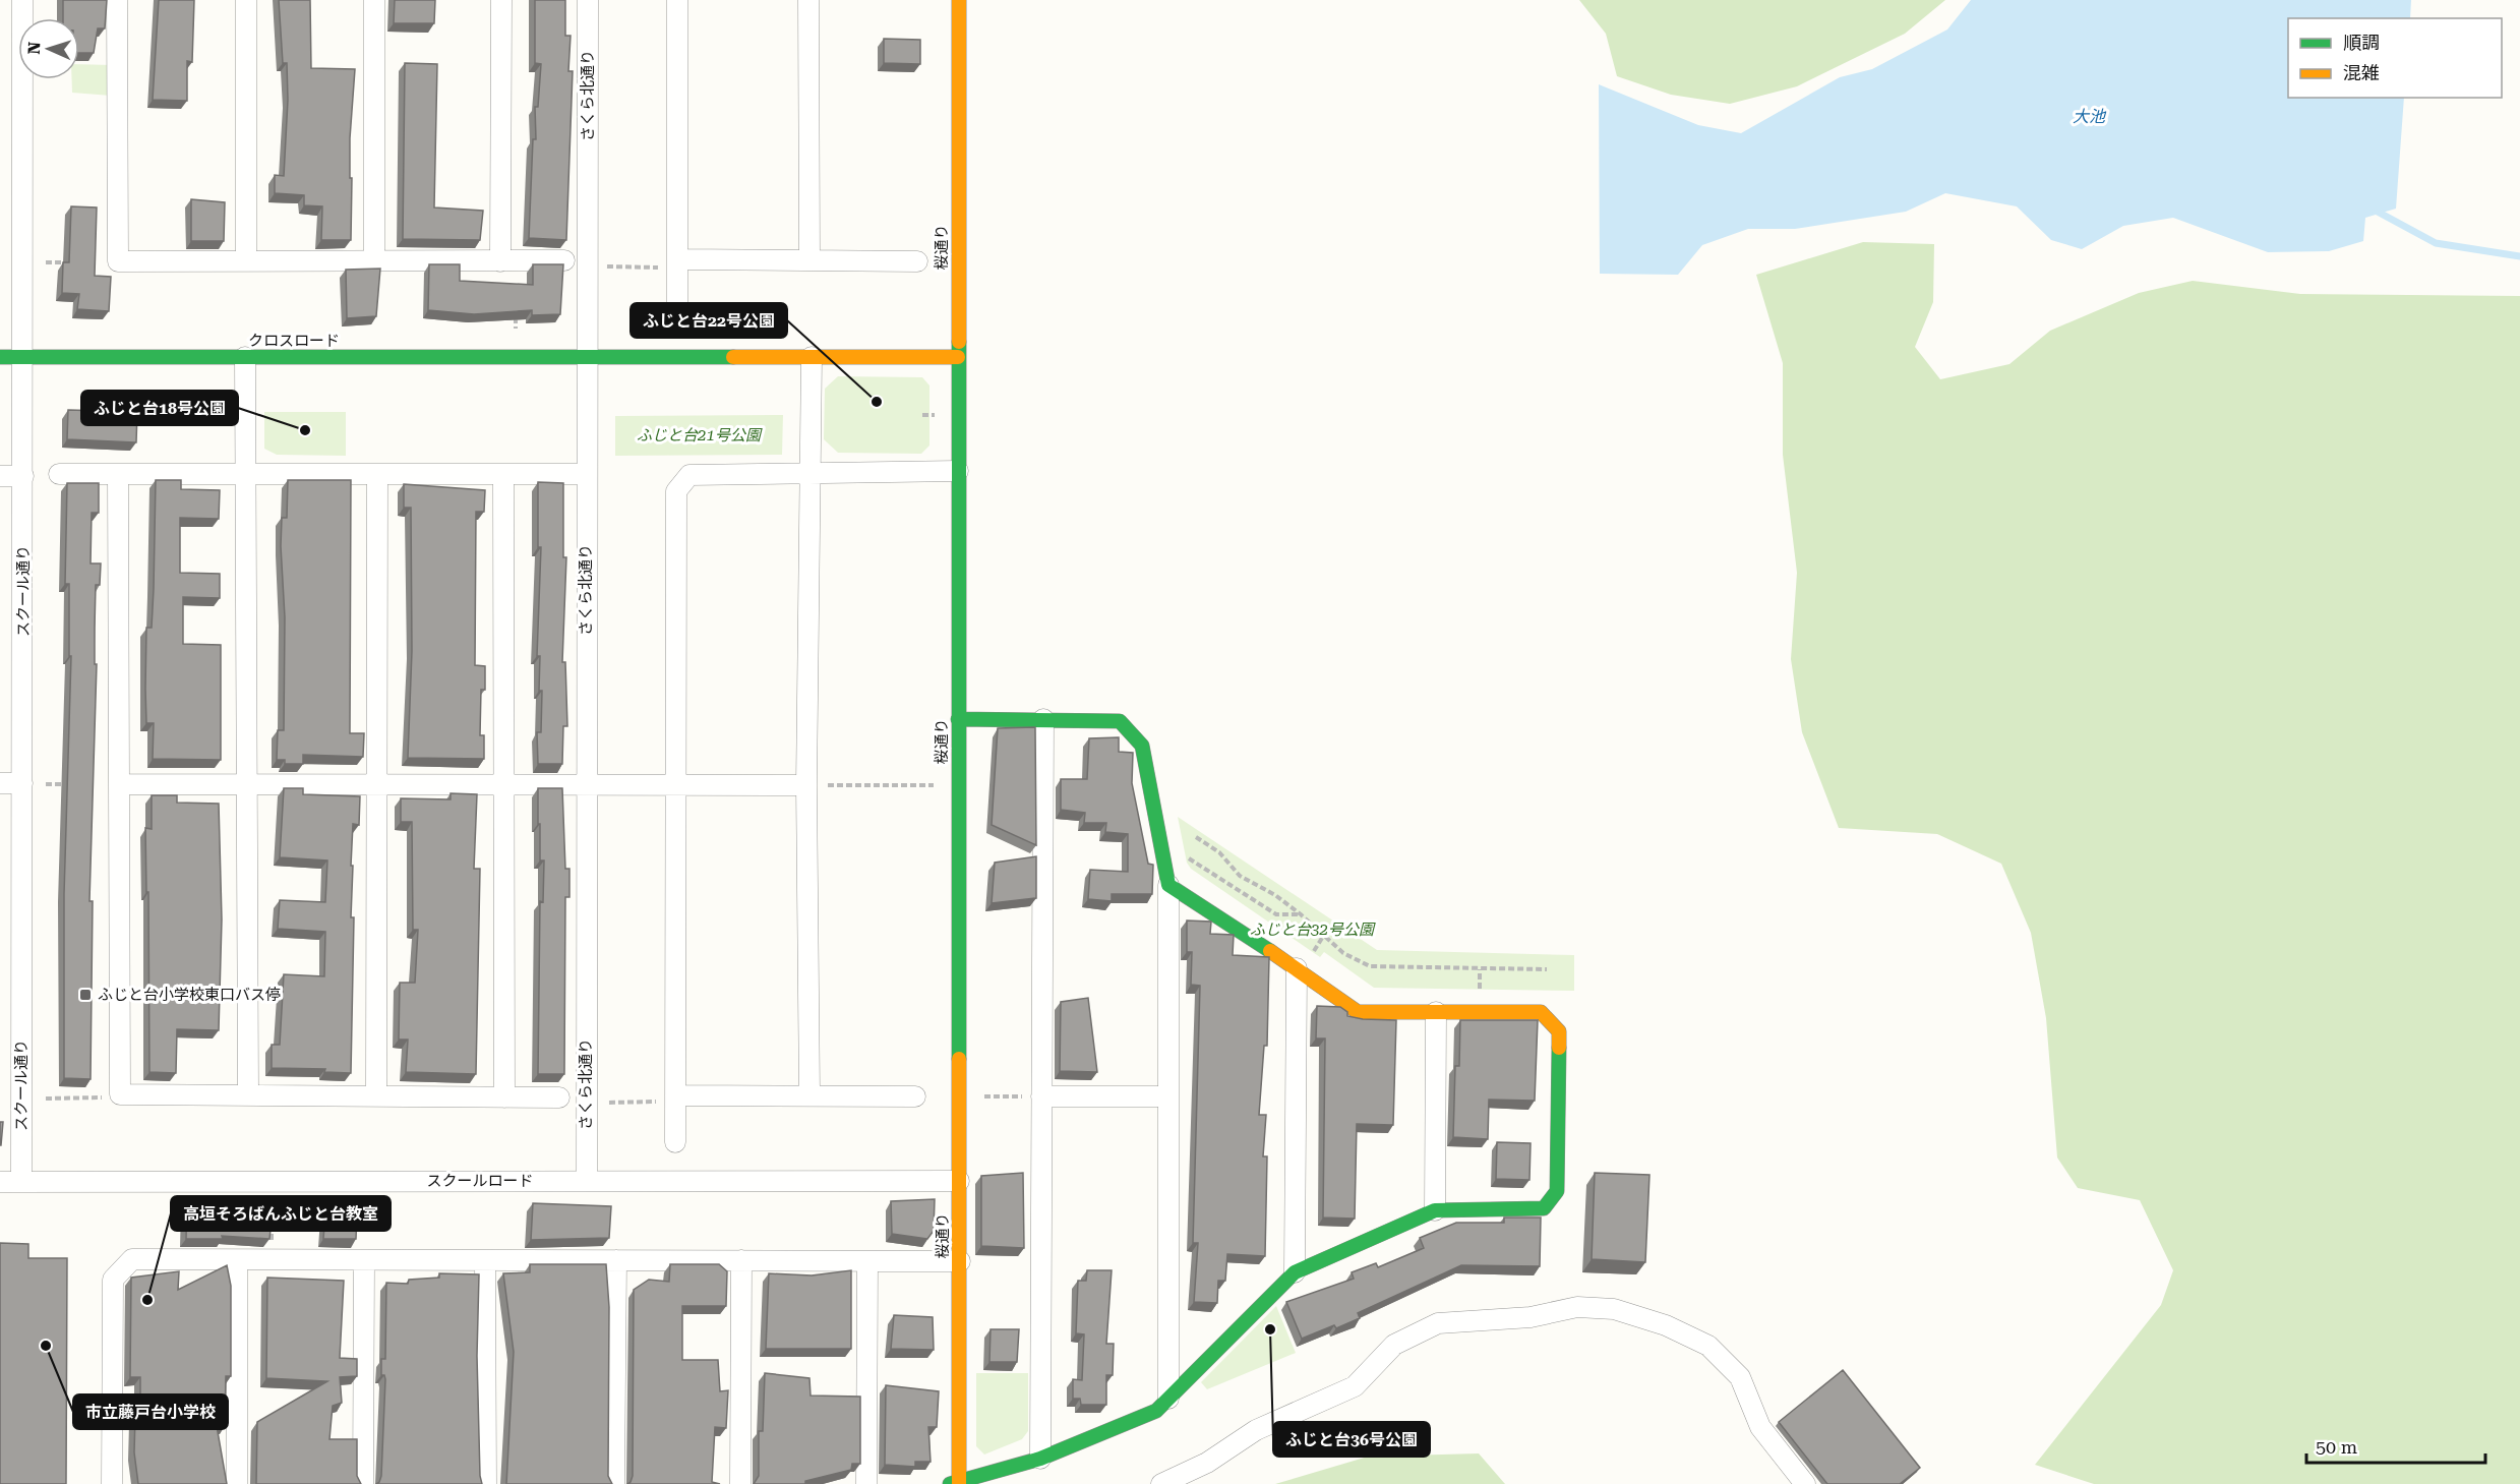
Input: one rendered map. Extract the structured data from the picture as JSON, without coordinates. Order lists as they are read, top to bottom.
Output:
{
  "streets": {
    "street": [
      "さくら北通り",
      "桜通り",
      "クロスロード",
      "スクール通り",
      "スクールロード"
    ]
  },
  "crossings": [
    ["さくら北通り", "クロスロード"],
    ["さくら北通り", "スクールロード"],
    ["桜通り", "クロスロード"],
    ["桜通り", "スクールロード"],
    ["クロスロード", "スクール通り"],
    ["スクール通り", "スクールロード"]
  ],
  "water": ["大池"],
  "parks": ["ふじと台21号公園", "ふじと台32号公園"],
  "places": {
    "other": [
      "ふじと台22号公園",
      "ふじと台18号公園",
      "高垣そろばんふじと台教室",
      "ふじと台36号公園",
      "市立藤戸台小学校"
    ],
    "transit": ["ふじと台小学校東口バス停"]
  },
  "legend": ["順調", "混雑"],
  "scale_bar": "50 m",
  "north": "left"
}
